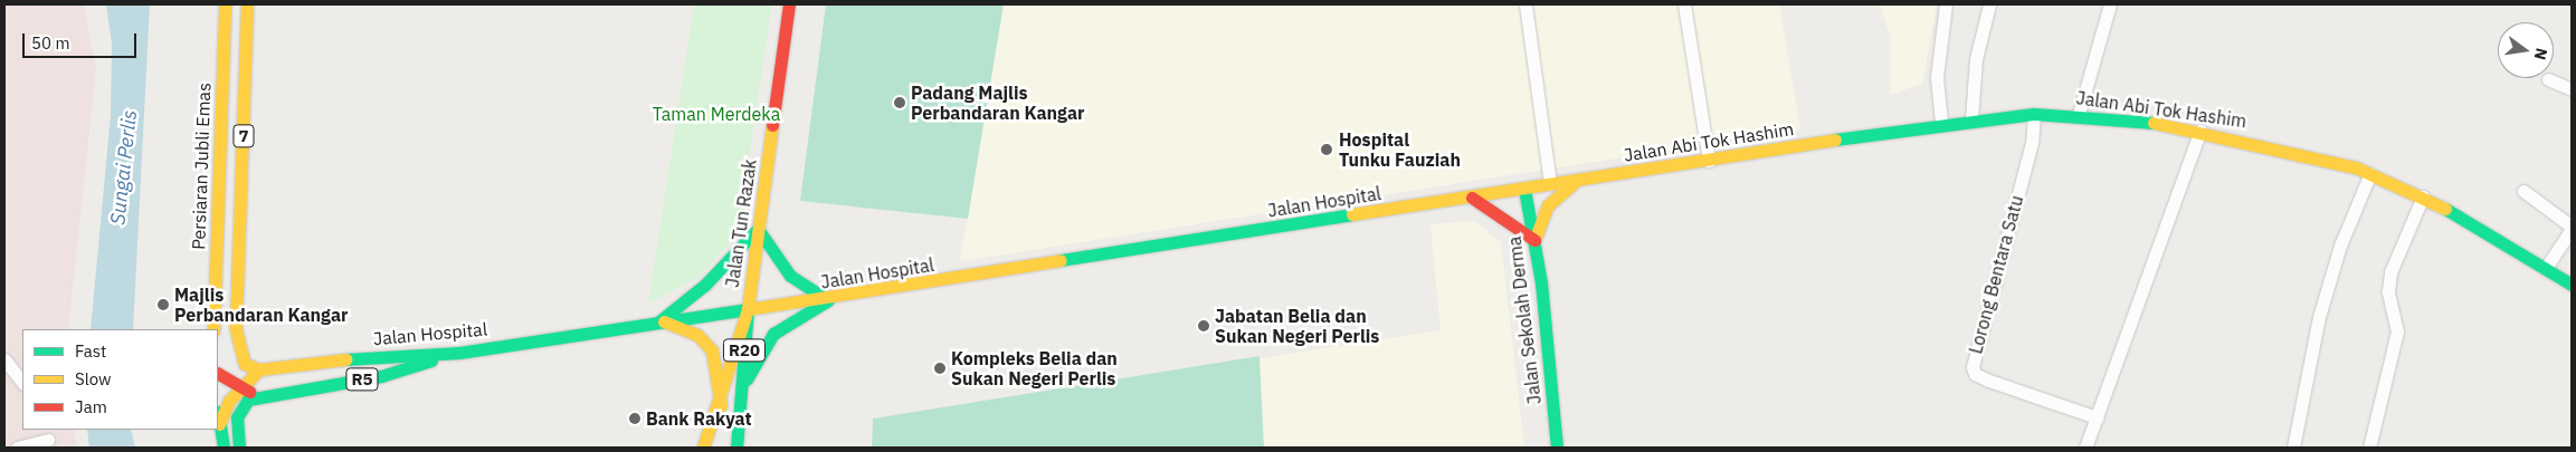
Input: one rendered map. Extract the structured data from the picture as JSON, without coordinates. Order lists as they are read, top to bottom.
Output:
{
  "streets": {
    "main road": [
      "Jalan Abi Tok Hashim",
      "7",
      "Persiaran Jubli Emas",
      "Jalan Hospital",
      "Jalan Tun Razak",
      "Jalan Sekolah Derma",
      "R20",
      "R5"
    ],
    "street": ["Lorong Bentara Satu"]
  },
  "crossings": [
    ["Jalan Abi Tok Hashim", "Jalan Hospital"],
    ["Jalan Abi Tok Hashim", "Lorong Bentara Satu"],
    ["7", "Jalan Hospital"],
    ["Jalan Hospital", "Jalan Tun Razak"],
    ["Jalan Hospital", "Jalan Sekolah Derma"],
    ["Jalan Hospital", "R5"]
  ],
  "water": ["Sungai Perlis"],
  "parks": ["Taman Merdeka"],
  "places": [
    "Padang Majlis Perbandaran Kangar",
    "Hospital Tunku Fauziah",
    "Majlis Perbandaran Kangar",
    "Jabatan Belia dan Sukan Negeri Perlis",
    "Kompleks Belia dan Sukan Negeri Perlis",
    "Bank Rakyat"
  ],
  "legend": ["Fast", "Slow", "Jam"],
  "scale_bar": "50 m",
  "north": "right"
}
